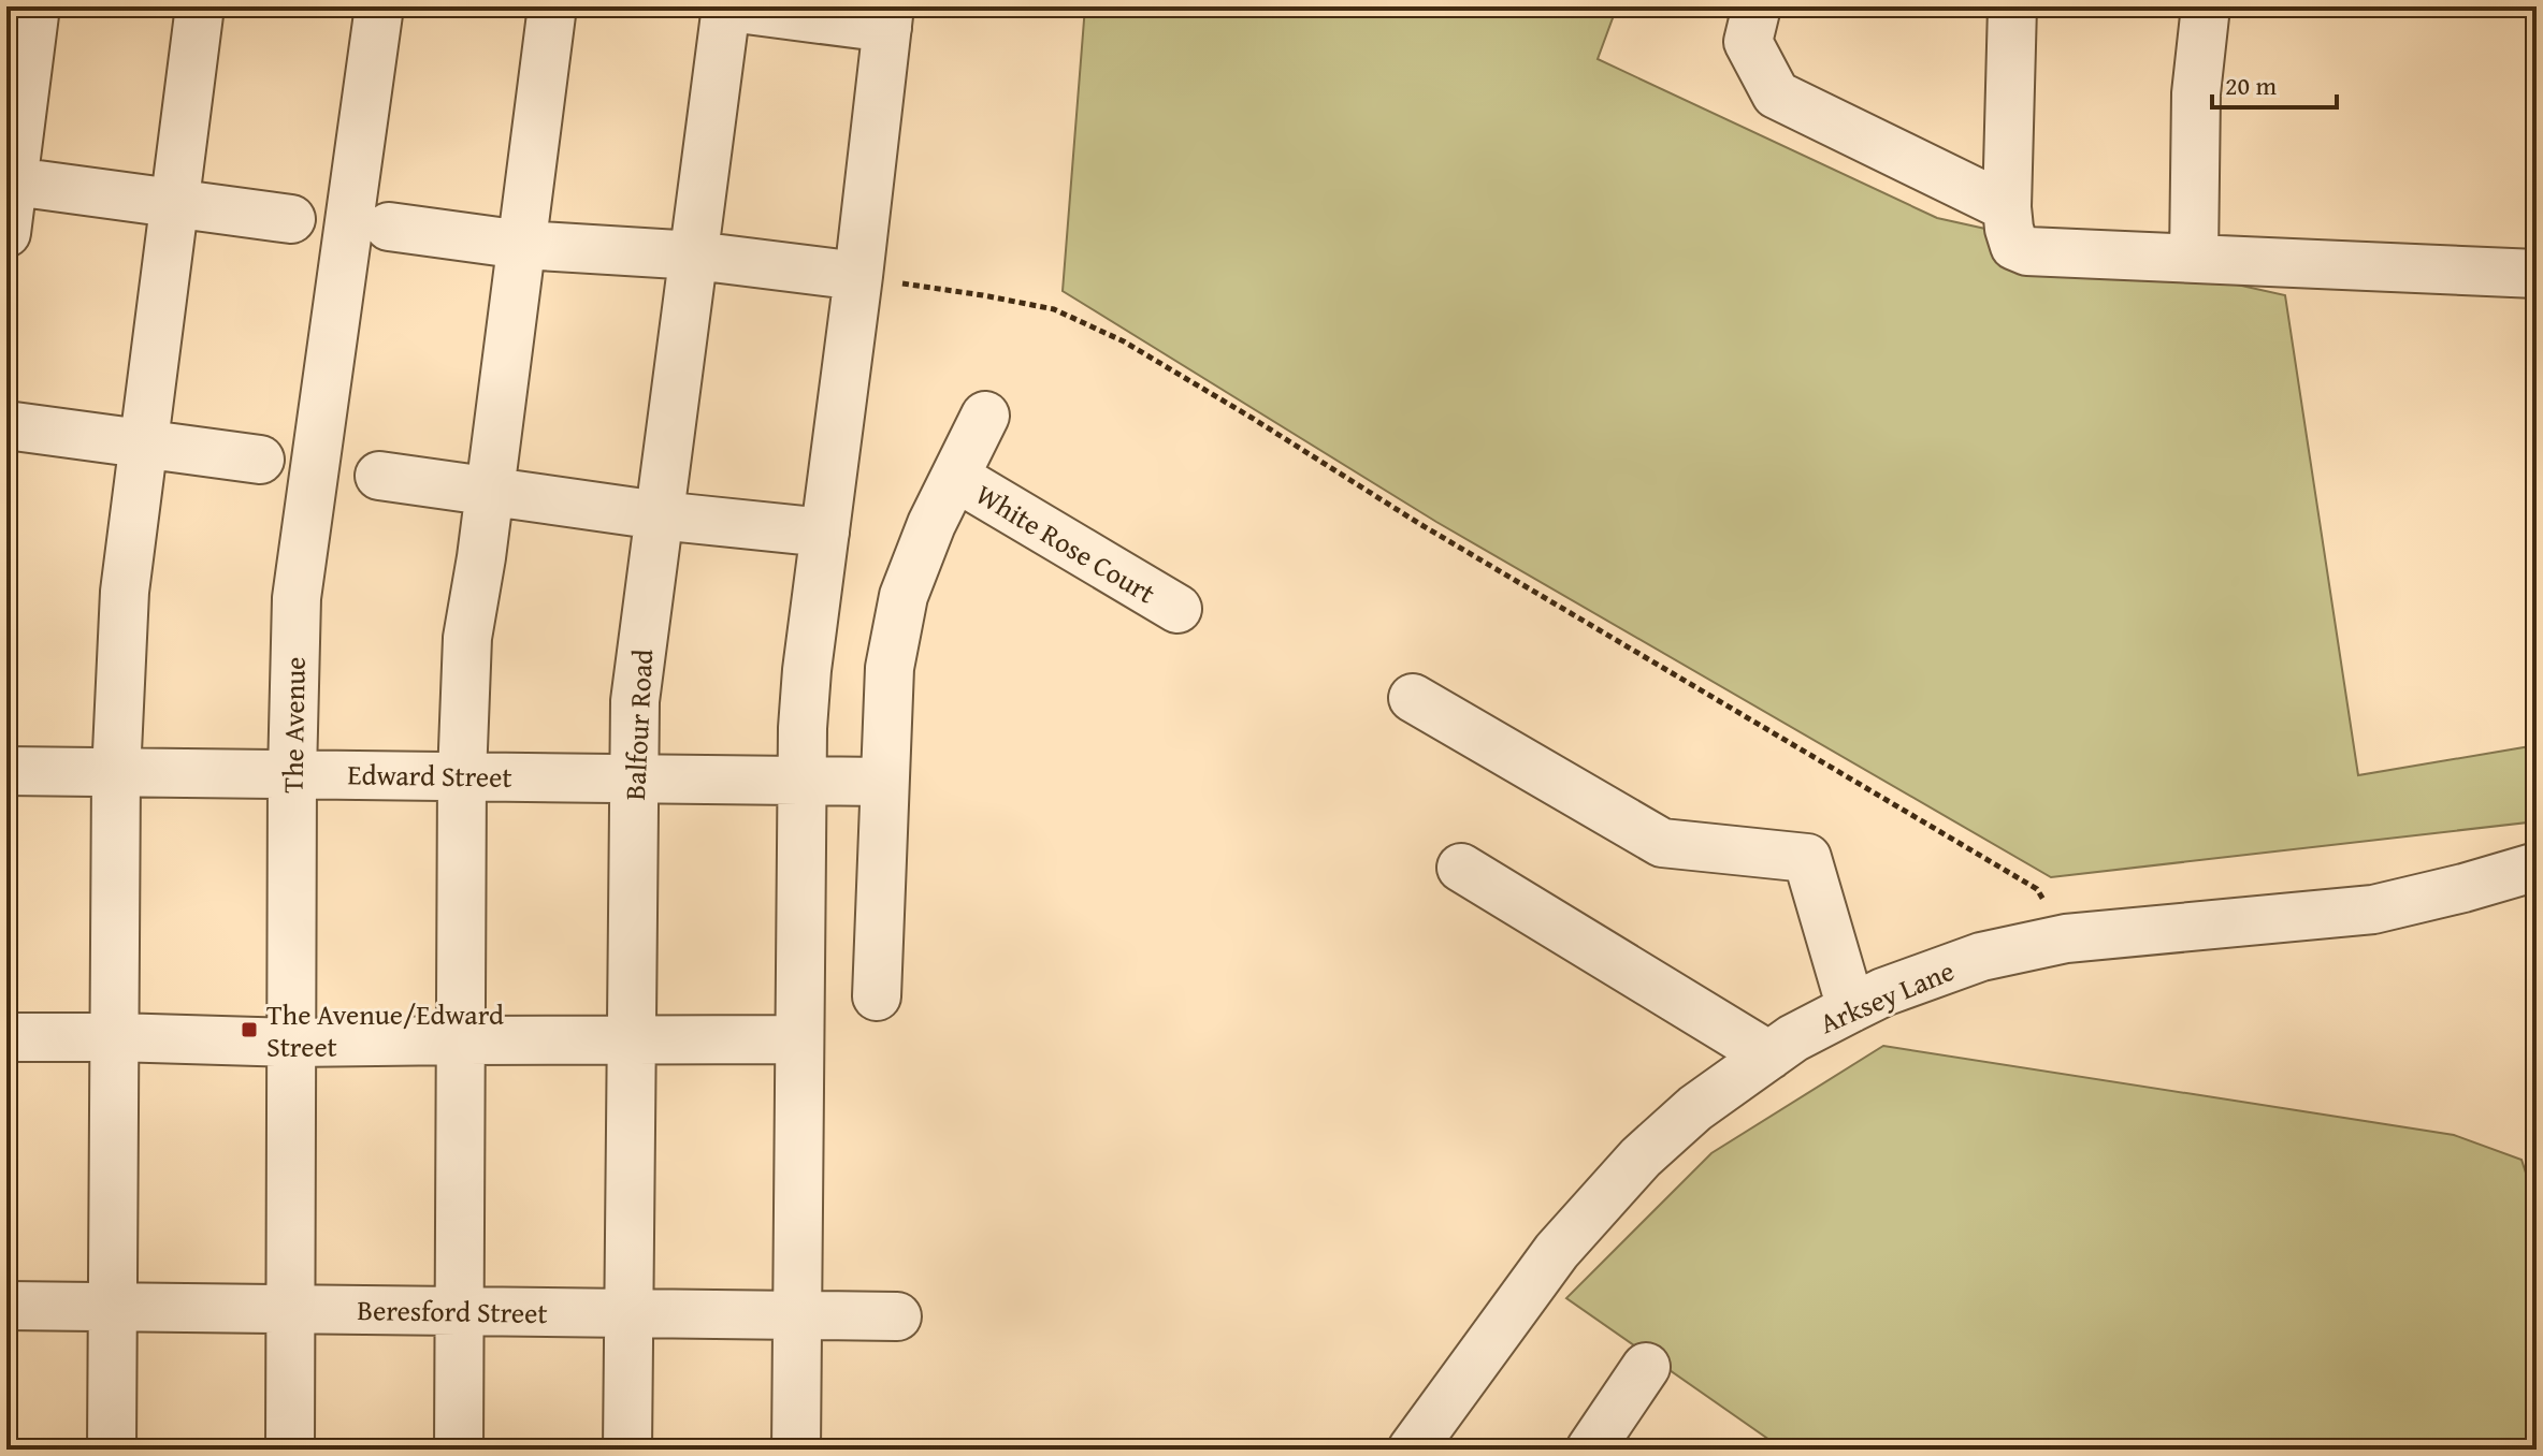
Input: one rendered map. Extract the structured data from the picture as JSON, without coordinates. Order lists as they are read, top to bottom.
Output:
{
  "streets": {
    "street": [
      "White Rose Court",
      "The Avenue",
      "Balfour Road",
      "Edward Street",
      "Arksey Lane",
      "Beresford Street"
    ]
  },
  "crossings": [
    ["The Avenue", "Edward Street"],
    ["The Avenue", "Beresford Street"],
    ["Balfour Road", "Edward Street"],
    ["Balfour Road", "Beresford Street"]
  ],
  "places": {
    "transit": ["The Avenue/Edward Street"]
  },
  "scale_bar": "20 m"
}
